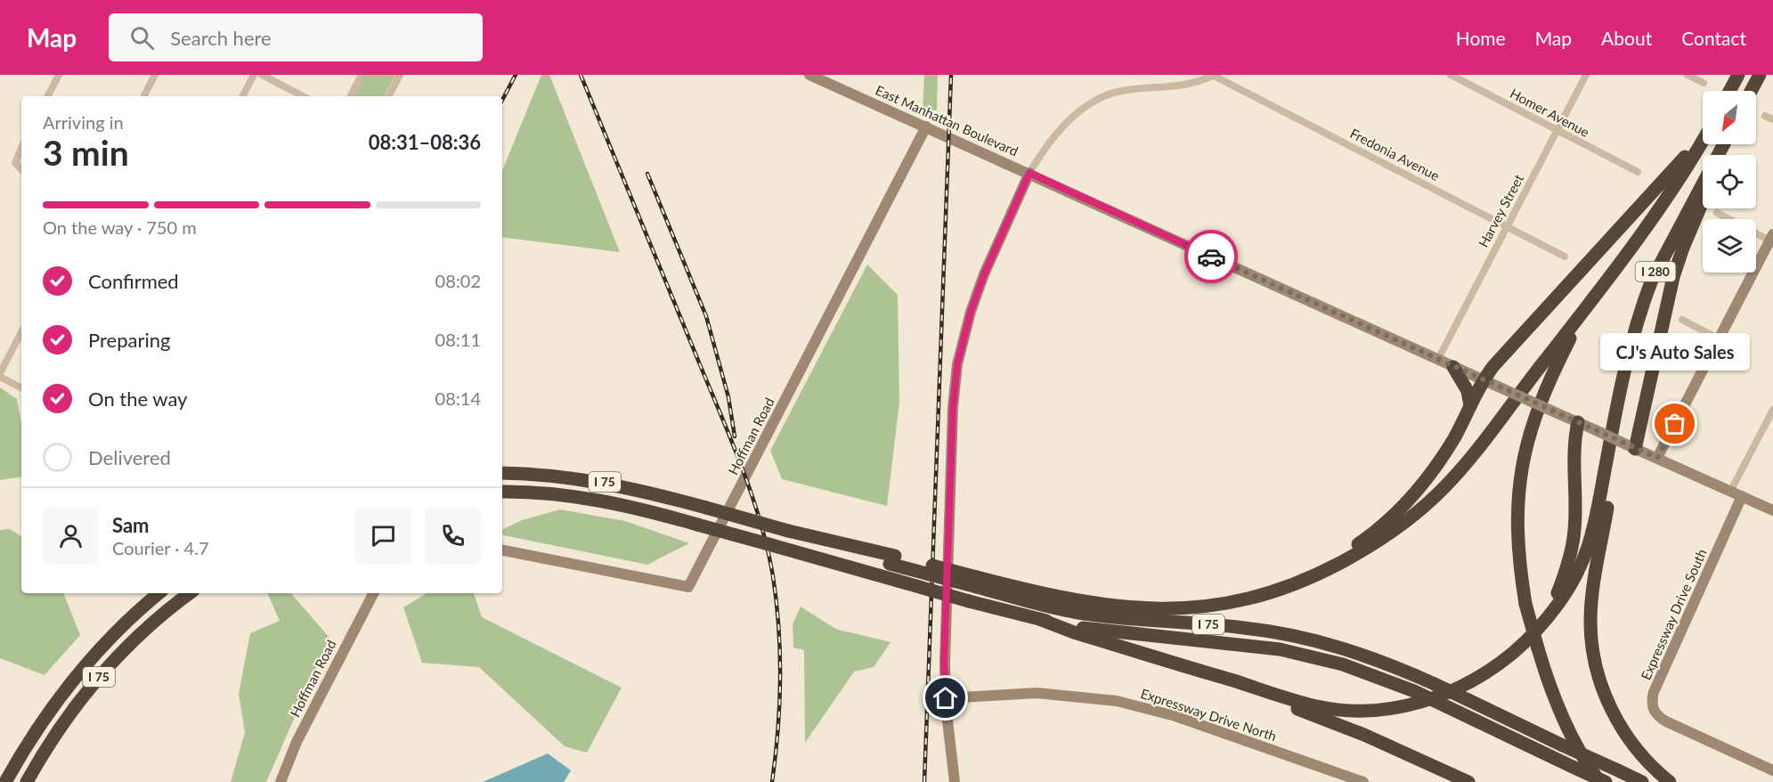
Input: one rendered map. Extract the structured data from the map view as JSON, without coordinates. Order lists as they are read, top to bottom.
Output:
{
  "streets": {
    "highway": ["I 280", "I 75"],
    "street": [
      "Homer Avenue",
      "East Manhattan Boulevard",
      "Fredonia Avenue",
      "Harvey Street",
      "Hoffman Road",
      "Expressway Drive South",
      "Expressway Drive North"
    ]
  },
  "crossings": [
    ["Homer Avenue", "Harvey Street"],
    ["East Manhattan Boulevard", "Harvey Street"],
    ["East Manhattan Boulevard", "Hoffman Road"],
    ["East Manhattan Boulevard", "Expressway Drive South"],
    ["Fredonia Avenue", "Harvey Street"]
  ],
  "places": ["CJ's Auto Sales"],
  "north": "bottom left",
  "page": {
    "header": "Map",
    "search": "Search here",
    "nav": [
      "Home",
      "Map",
      "About",
      "Contact"
    ],
    "heading": ["3 min", "Arriving in", "08:31–08:36"],
    "panel": ["Sam", "Courier · 4.7"],
    "bar": "On the way · 750 m",
    "list": [
      ["Confirmed", "08:02"],
      ["Preparing", "08:11"],
      ["On the way", "08:14"],
      "Delivered"
    ],
    "bubble": "CJ's Auto Sales"
  }
}
